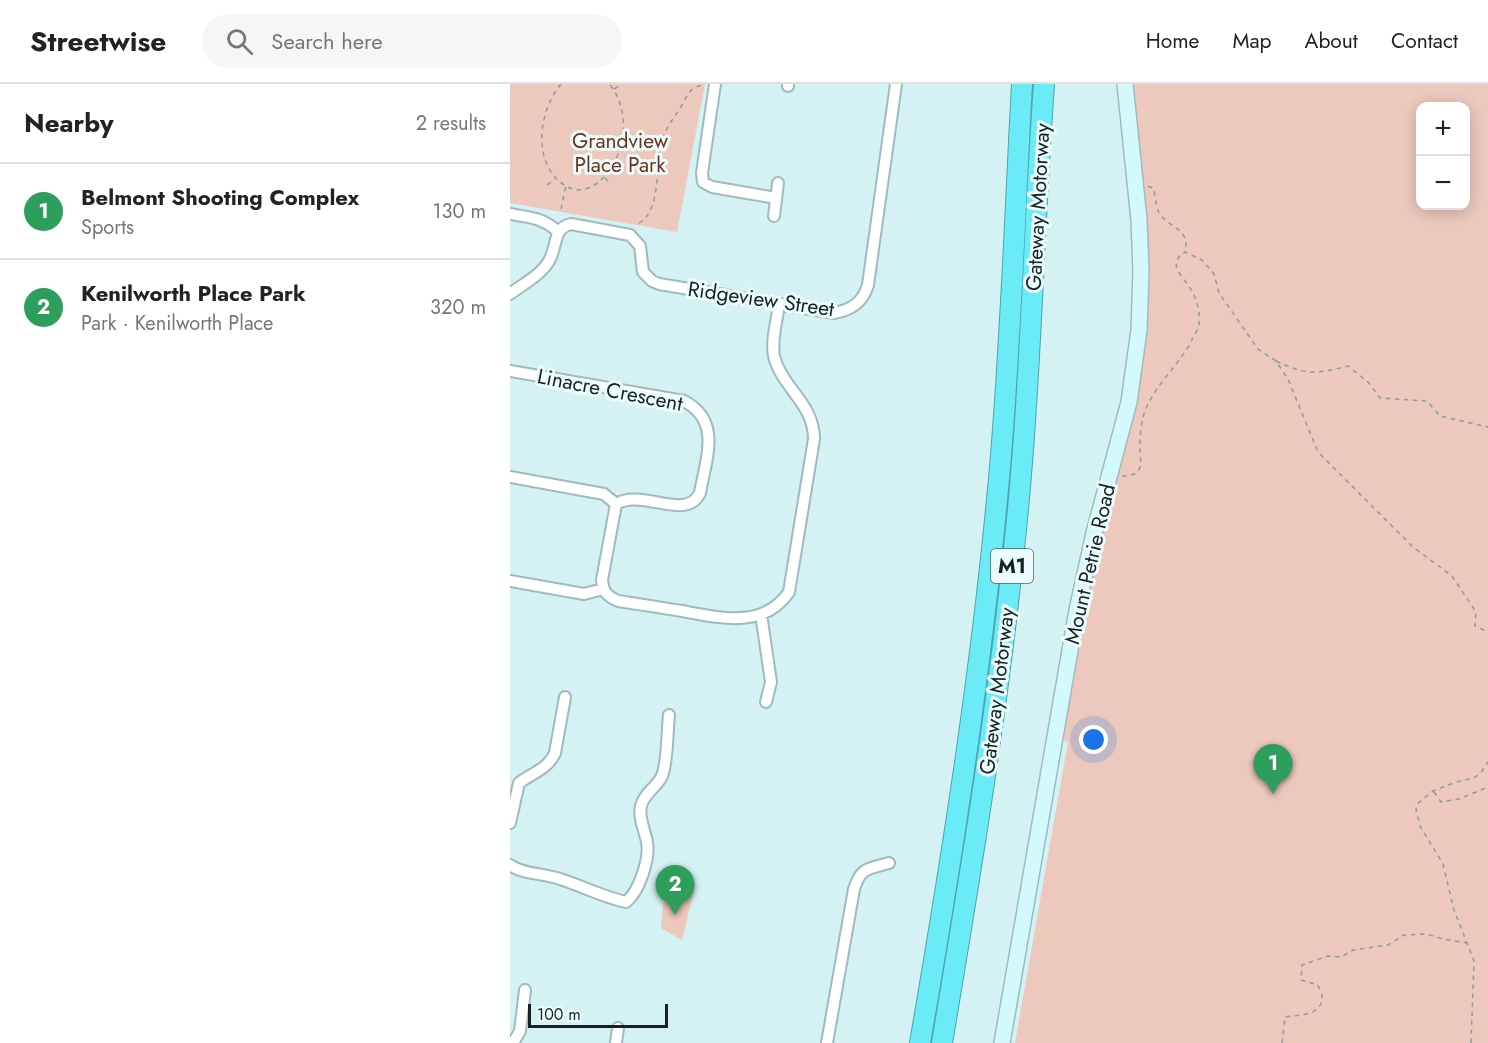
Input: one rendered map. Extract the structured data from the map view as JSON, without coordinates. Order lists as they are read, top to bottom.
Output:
{
  "streets": {
    "highway": ["Gateway Motorway", "M1"],
    "street": ["Ridgeview Street", "Linacre Crescent", "Mount Petrie Road"]
  },
  "parks": ["Grandview Place Park"],
  "scale_bar": "100 m",
  "page": {
    "header": "Streetwise",
    "search": "Search here",
    "nav": [
      "Home",
      "Map",
      "About",
      "Contact"
    ],
    "heading": ["Nearby", "2 results"],
    "map_buttons": ["+", "−"],
    "list": [
      {
        "mark": "1",
        "name": "Belmont Shooting Complex",
        "note": "Sports",
        "value": "130 m"
      },
      {
        "mark": "2",
        "name": "Kenilworth Place Park",
        "note": "Park · Kenilworth Place",
        "value": "320 m"
      }
    ],
    "pins": ["1", "2"],
    "scale": "100 m"
  }
}
